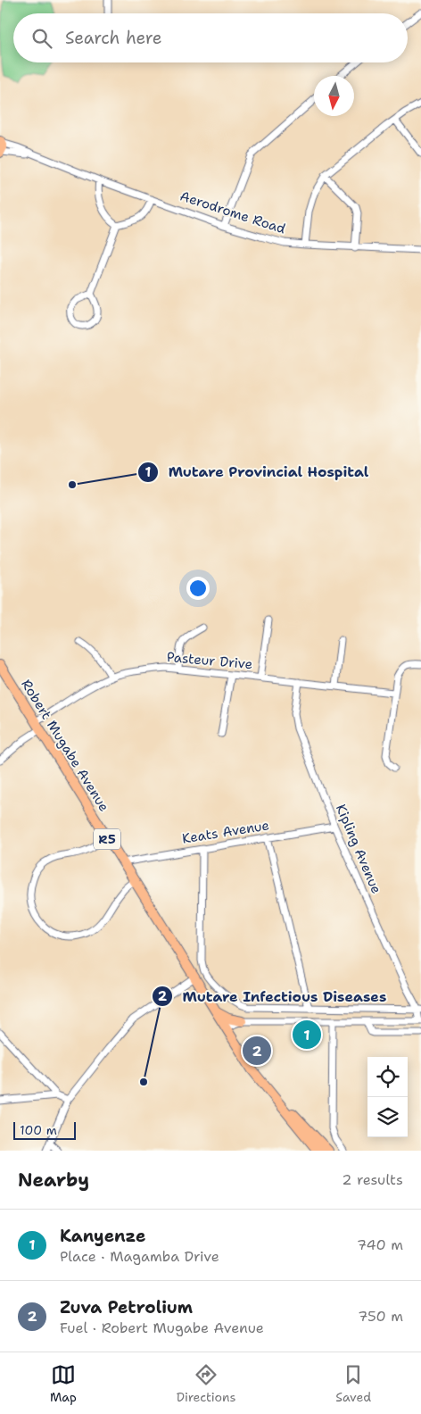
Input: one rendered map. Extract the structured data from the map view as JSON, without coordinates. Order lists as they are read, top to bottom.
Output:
{
  "streets": {
    "highway": ["Robert Mugabe Avenue", "R5"],
    "street": [
      "Aerodrome Road",
      "Pasteur Drive",
      "Keats Avenue",
      "Kipling Avenue"
    ]
  },
  "crossings": [
    ["Pasteur Drive", "Robert Mugabe Avenue"],
    ["Pasteur Drive", "Kipling Avenue"],
    ["Robert Mugabe Avenue", "Keats Avenue"],
    ["Robert Mugabe Avenue", "R5"],
    ["Keats Avenue", "Kipling Avenue"]
  ],
  "places": ["Mutare Provincial Hospital", "Mutare Infectious Diseases"],
  "scale_bar": "100 m",
  "north": "bottom",
  "page": {
    "search": "Search here",
    "pins": ["1", "2"],
    "scale": "100 m",
    "heading": ["Nearby", "2 results"],
    "list": [
      {
        "mark": "1",
        "name": "Kanyenze",
        "note": "Place · Magamba Drive",
        "value": "740 m"
      },
      {
        "mark": "2",
        "name": "Zuva Petrolium",
        "note": "Fuel · Robert Mugabe Avenue",
        "value": "750 m"
      }
    ],
    "nav": ["Map", "Directions", "Saved"]
  }
}
